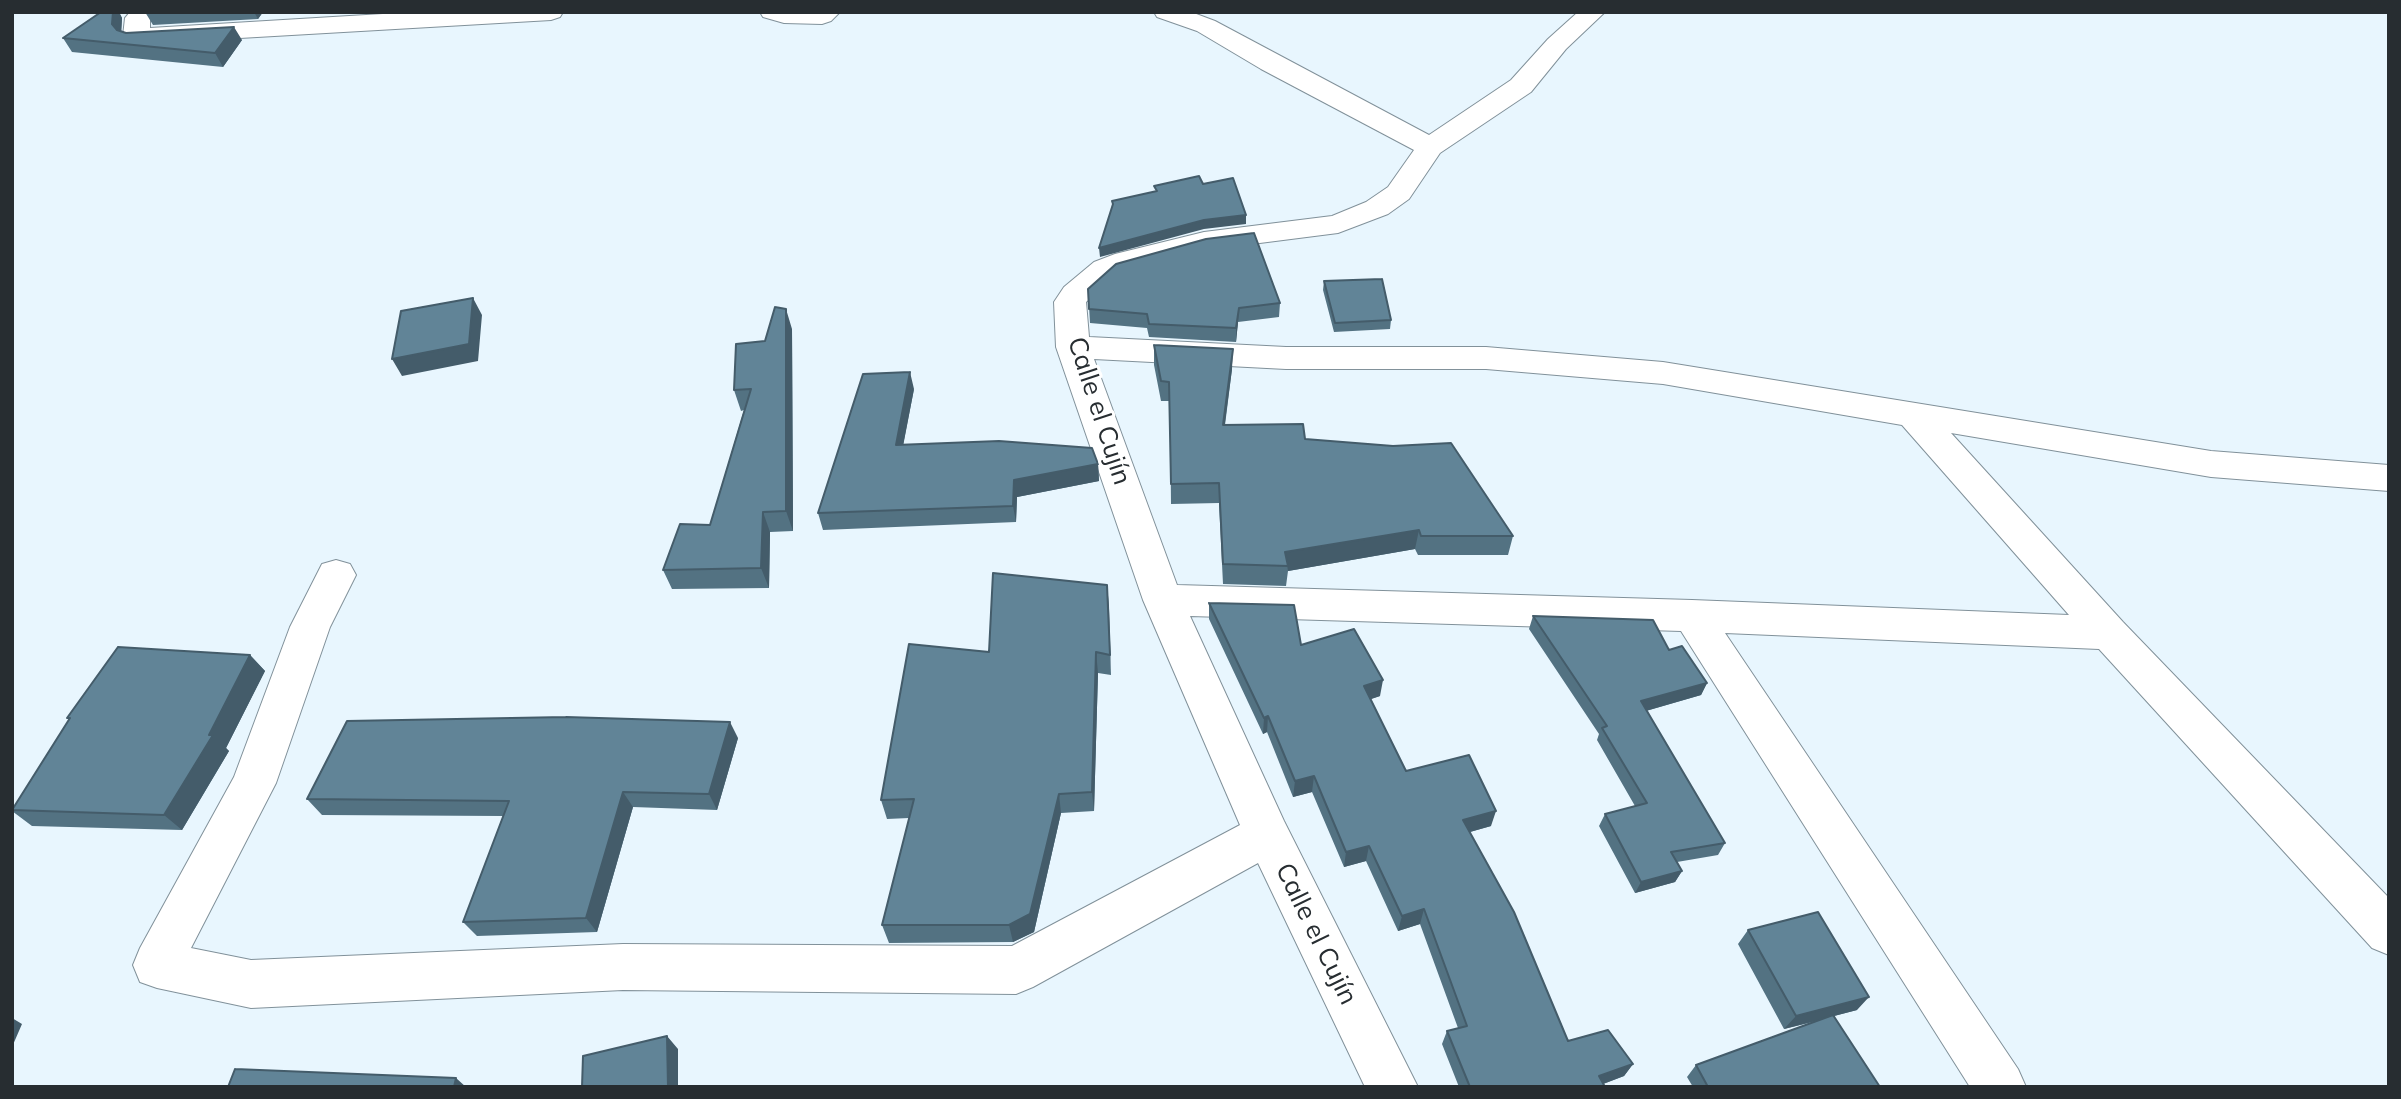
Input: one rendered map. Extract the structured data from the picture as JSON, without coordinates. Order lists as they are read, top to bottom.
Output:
{
  "streets": {
    "street": ["Calle el Cujín"]
  }
}
